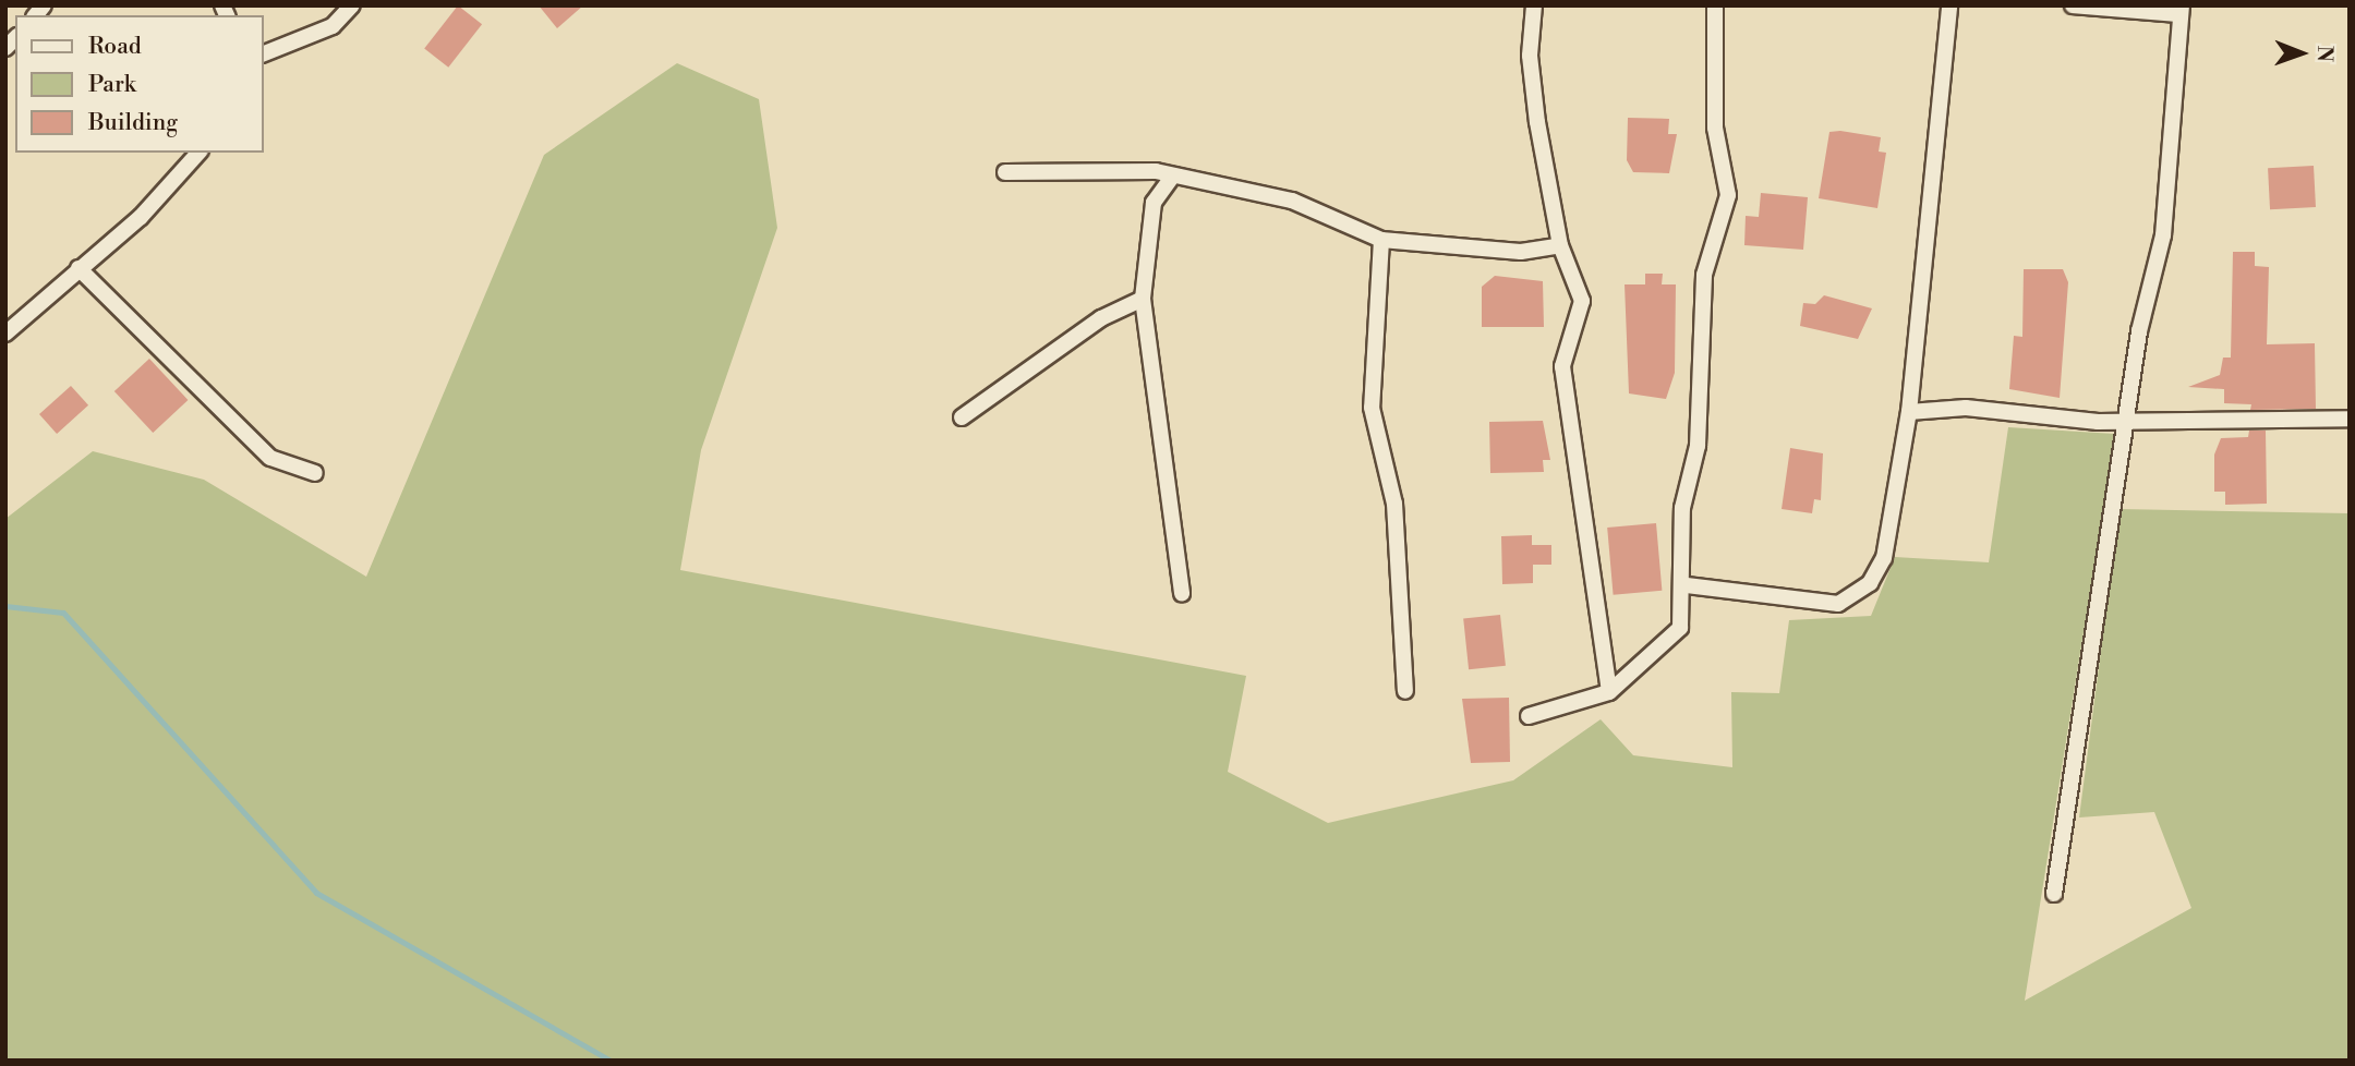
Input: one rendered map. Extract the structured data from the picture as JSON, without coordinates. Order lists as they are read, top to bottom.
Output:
{
  "legend": ["Road", "Park", "Building"],
  "north": "right"
}
